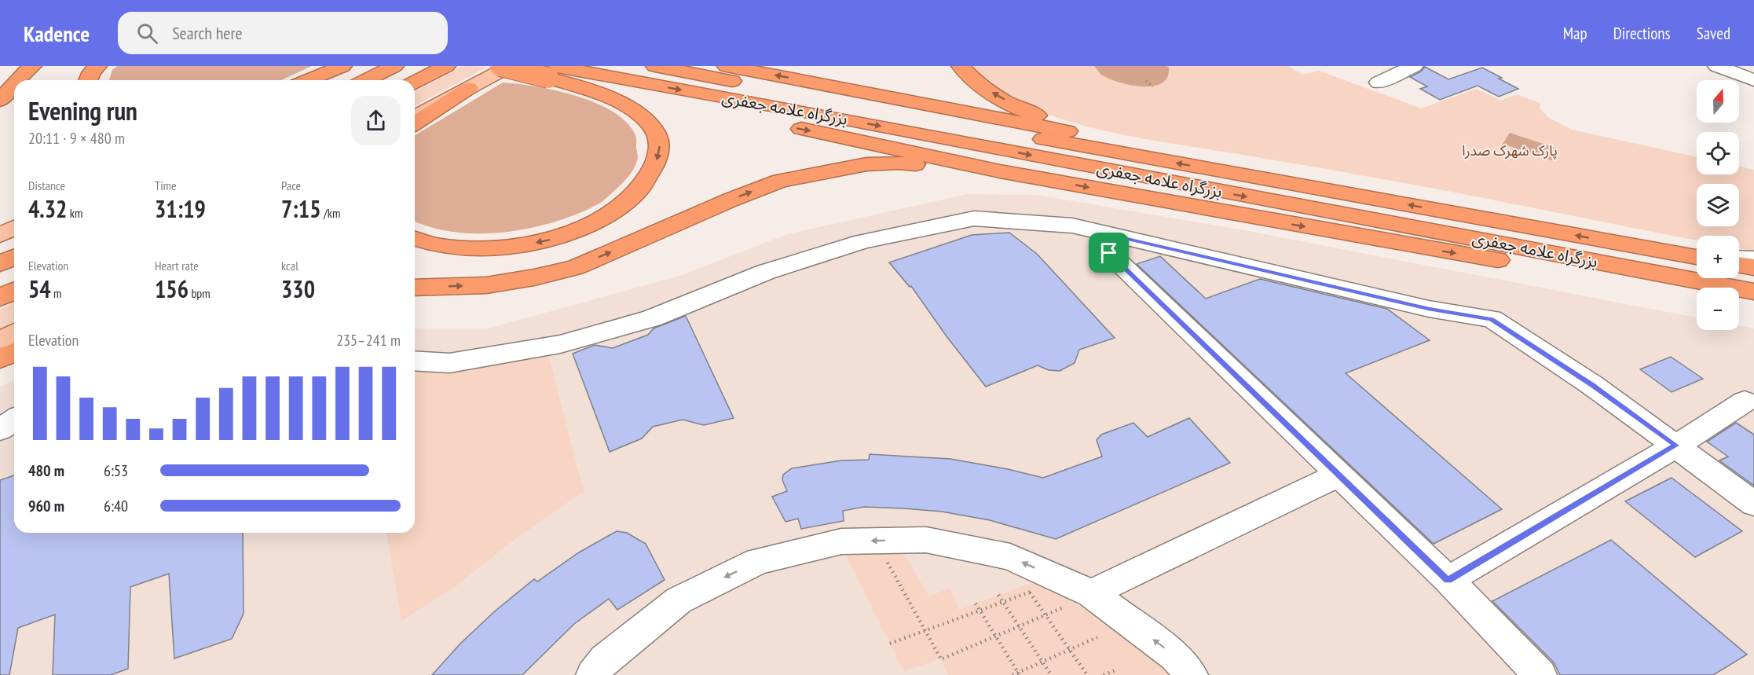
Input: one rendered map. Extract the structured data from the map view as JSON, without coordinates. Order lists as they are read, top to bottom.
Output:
{
  "streets": {
    "highway": ["بزرگراه علامه جعفری"]
  },
  "parks": ["پارک شهرک صدرا"],
  "north": "top",
  "page": {
    "header": "Kadence",
    "search": "Search here",
    "nav": ["Map", "Directions", "Saved"],
    "map_buttons": ["+", "−"],
    "heading": ["Evening run", "20:11 · 9 × 480 m"],
    "stats": [
      ["Distance", "4.32 km"],
      ["Time", "31:19"],
      ["Pace", "7:15 /km"],
      ["Elevation", "54 m"],
      ["Heart rate", "156 bpm"],
      ["kcal", "330"]
    ],
    "chart": ["Elevation", "235–241 m"],
    "list": [
      {
        "name": "480 m",
        "note": "6:53"
      },
      {
        "name": "960 m",
        "note": "6:40"
      }
    ]
  }
}
